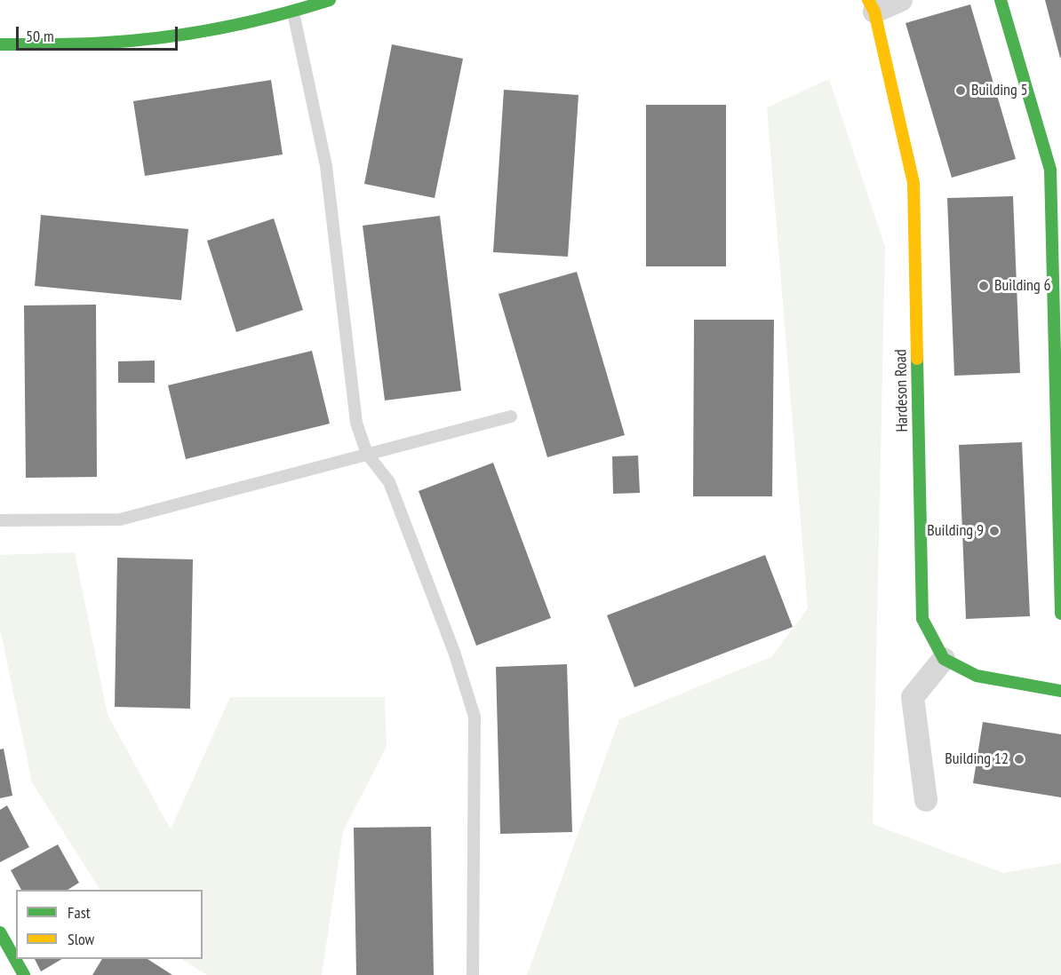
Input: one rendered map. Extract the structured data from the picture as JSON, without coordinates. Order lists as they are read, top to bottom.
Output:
{
  "streets": {
    "street": ["Hardeson Road"]
  },
  "places": [
    "Building 5",
    "Building 6",
    "Building 9",
    "Building 12"
  ],
  "legend": ["Fast", "Slow"],
  "scale_bar": "50 m"
}
